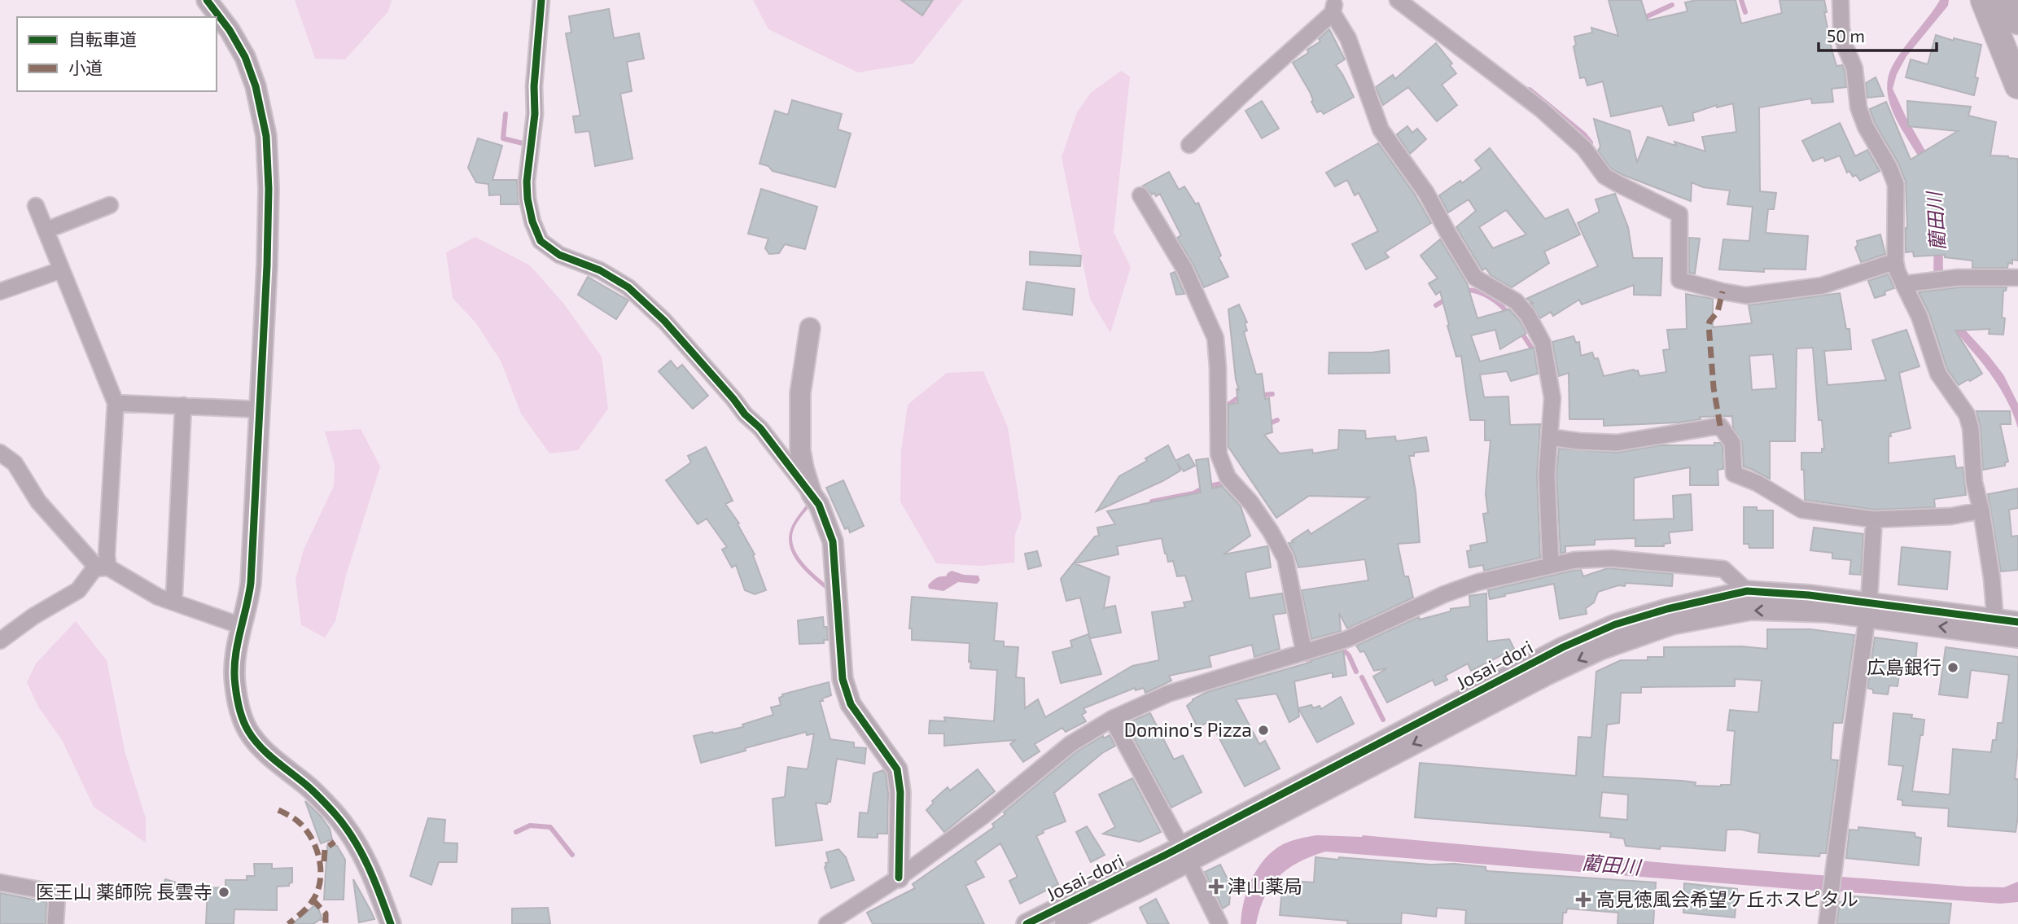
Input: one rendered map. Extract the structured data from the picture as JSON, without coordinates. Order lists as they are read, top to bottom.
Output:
{
  "streets": {
    "street": ["Josai-dori"]
  },
  "water": ["藺田川"],
  "places": {
    "other": ["広島銀行", "Domino's Pizza", "医王山 薬師院 長雲寺"],
    "health": ["津山薬局", "高見徳風会希望ケ丘ホスピタル"]
  },
  "legend": ["自転車道", "小道"],
  "scale_bar": "50 m"
}
